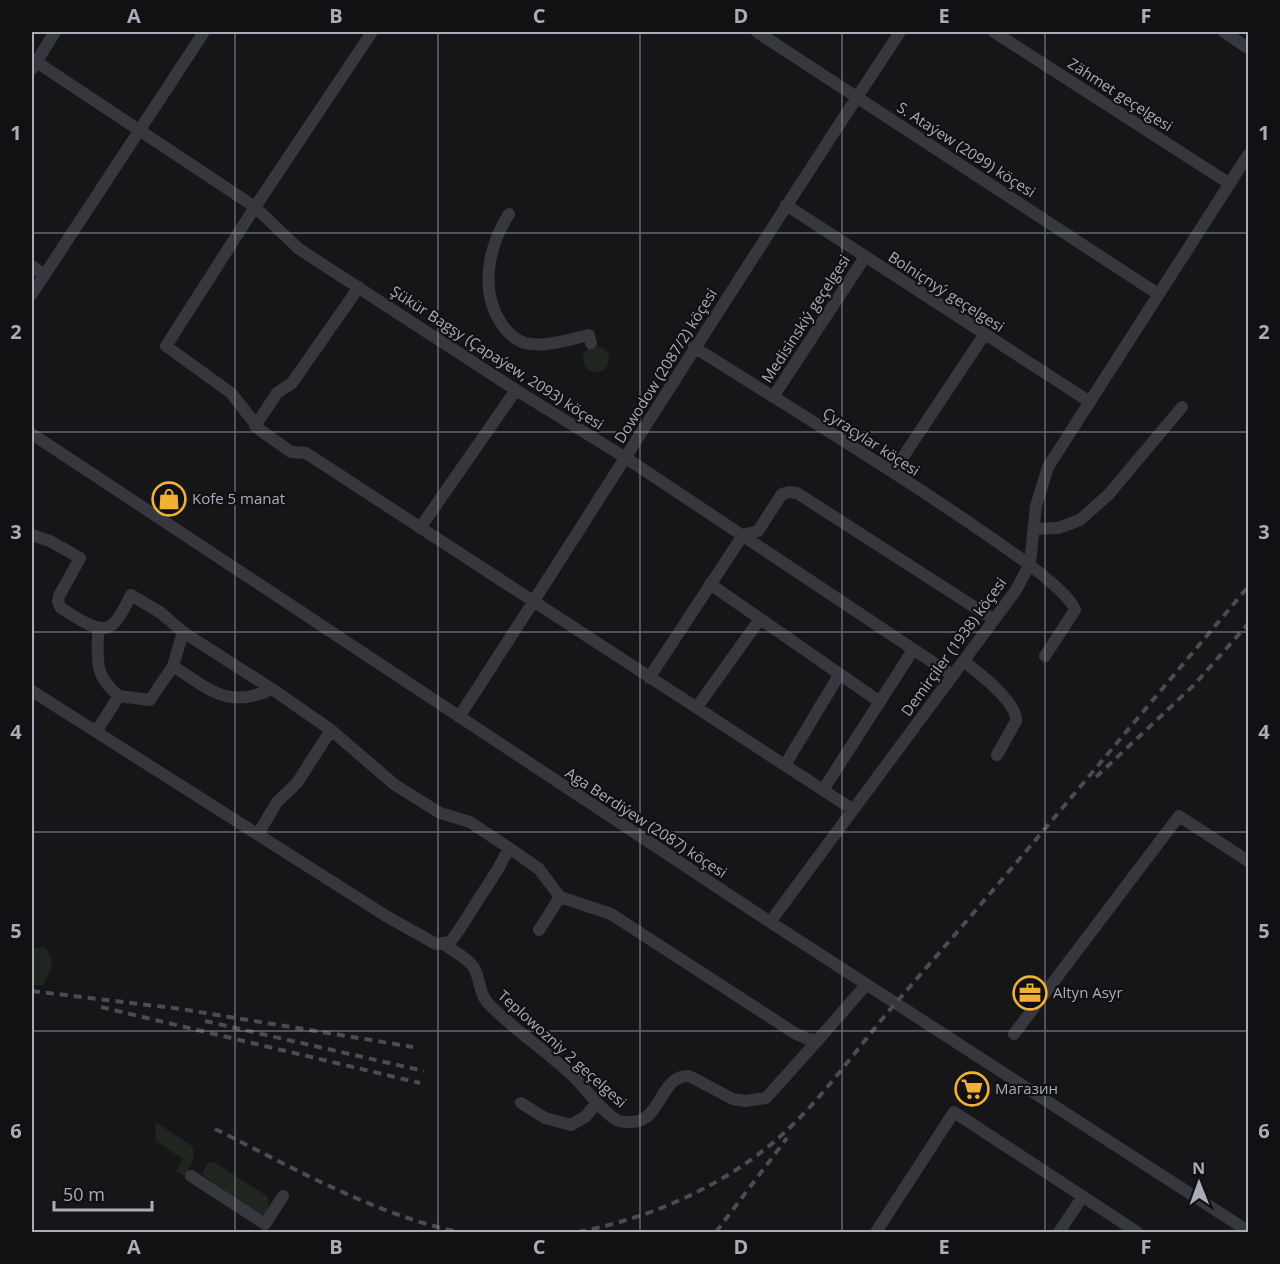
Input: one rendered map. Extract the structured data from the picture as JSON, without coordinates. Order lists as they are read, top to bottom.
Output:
{
  "streets": {
    "street": [
      "Zähmet geçelgesi",
      "S. Ataýew (2099) köçesi",
      "Bolniçnyý geçelgesi",
      "Medisinskiý geçelgesi",
      "Şükür Bagşy (Çapaýew, 2093) köçesi",
      "Dowodow (2087/2) köçesi",
      "Çyraçylar köçesi",
      "Demirçiler (1938) köçesi",
      "Aga Berdiýew (2087) köçesi",
      "Teplowozniy 2 geçelgesi"
    ]
  },
  "crossings": [
    ["Zähmet geçelgesi", "Demirçiler (1938) köçesi"],
    ["S. Ataýew (2099) köçesi", "Dowodow (2087/2) köçesi"],
    ["S. Ataýew (2099) köçesi", "Demirçiler (1938) köçesi"],
    ["Bolniçnyý geçelgesi", "Medisinskiý geçelgesi"],
    ["Bolniçnyý geçelgesi", "Dowodow (2087/2) köçesi"],
    ["Bolniçnyý geçelgesi", "Demirçiler (1938) köçesi"],
    ["Medisinskiý geçelgesi", "Çyraçylar köçesi"],
    ["Şükür Bagşy (Çapaýew, 2093) köçesi", "Dowodow (2087/2) köçesi"],
    ["Şükür Bagşy (Çapaýew, 2093) köçesi", "Demirçiler (1938) köçesi"],
    ["Dowodow (2087/2) köçesi", "Çyraçylar köçesi"],
    ["Dowodow (2087/2) köçesi", "Aga Berdiýew (2087) köçesi"],
    ["Çyraçylar köçesi", "Demirçiler (1938) köçesi"],
    ["Demirçiler (1938) köçesi", "Aga Berdiýew (2087) köçesi"]
  ],
  "places": {
    "shop": ["Kofe 5 manat"],
    "office": ["Altyn Asyr"],
    "supermarket": ["Магазин"]
  },
  "scale_bar": "50 m",
  "north": "top",
  "grid": {
    "columns": [
      "A",
      "B",
      "C",
      "D",
      "E",
      "F"
    ],
    "rows": [
      "1",
      "2",
      "3",
      "4",
      "5",
      "6"
    ]
  }
}
